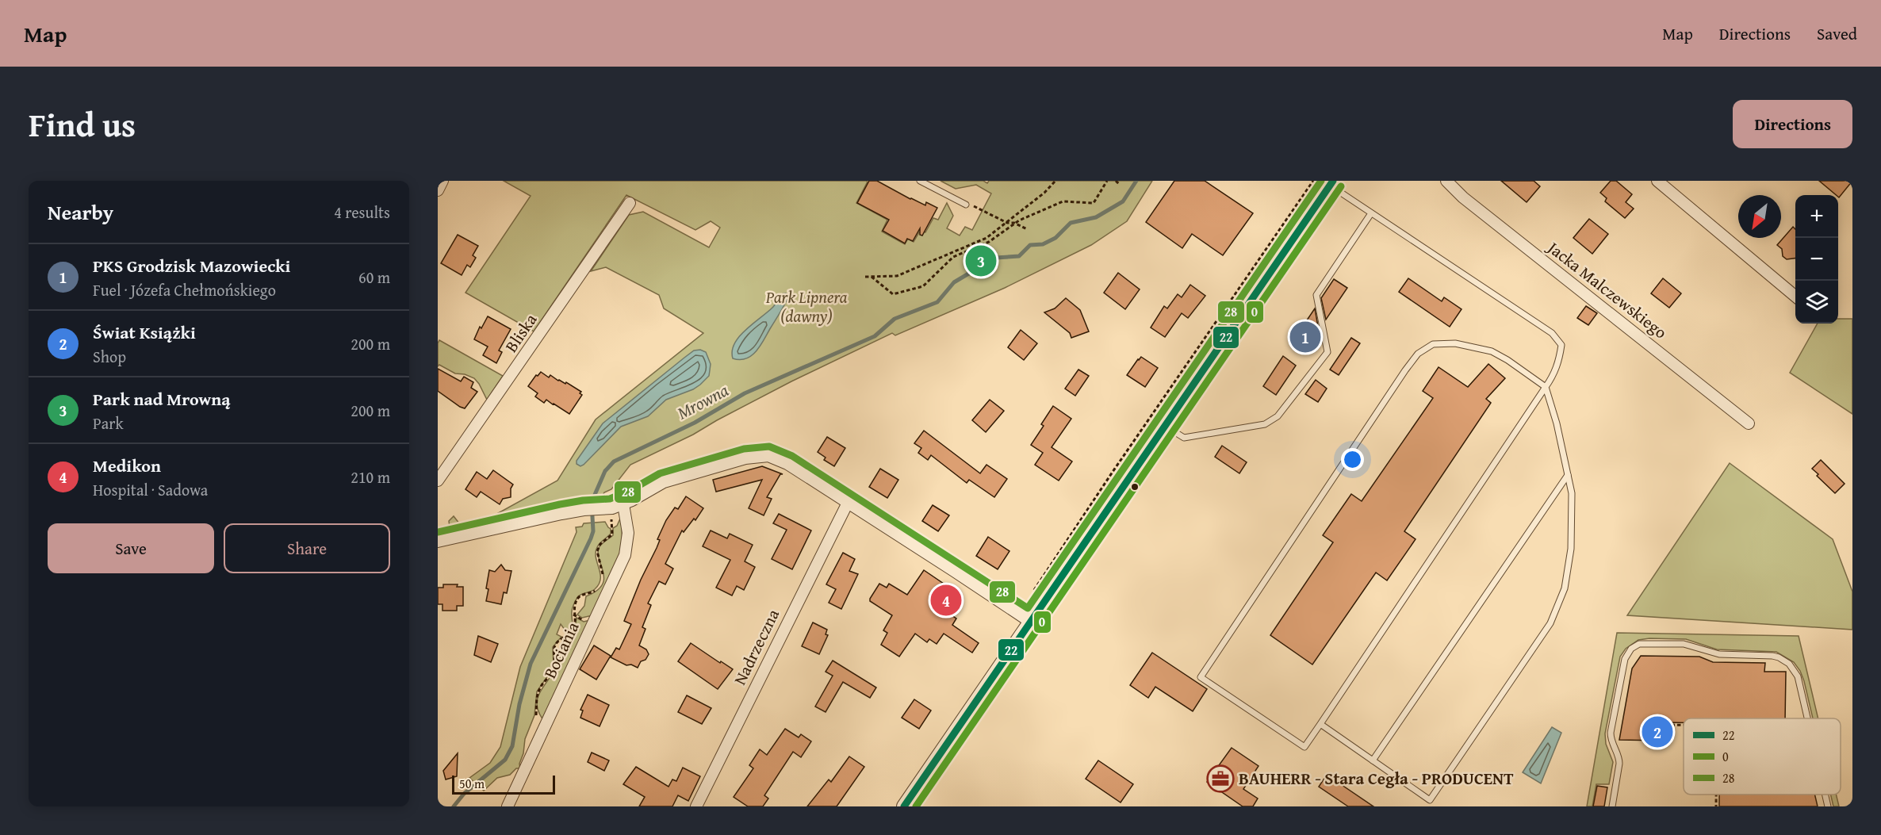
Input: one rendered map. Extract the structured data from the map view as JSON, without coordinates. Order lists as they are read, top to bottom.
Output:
{
  "streets": {
    "street": [
      "Jacka Malczewskiego",
      "Bliska",
      "Nadrzeczna",
      "Bociania"
    ]
  },
  "water": ["Mrowna"],
  "parks": ["Park Lipnera (dawny)"],
  "places": {
    "office": ["BAUHERR - Stara Cegła - PRODUCENT"]
  },
  "lines": ["transit line 22", "transit line 28", "transit line 0"],
  "legend": ["22", "0", "28"],
  "scale_bar": "50 m",
  "north": "bottom left",
  "page": {
    "header": "Map",
    "nav": ["Map", "Directions", "Saved"],
    "title": "Find us",
    "buttons": [
      "Directions",
      ["Save", "Share"]
    ],
    "heading": ["Nearby", "4 results"],
    "map_buttons": ["+", "−"],
    "list": [
      {
        "mark": "1",
        "name": "PKS Grodzisk Mazowiecki",
        "note": "Fuel · Józefa Chełmońskiego",
        "value": "60 m"
      },
      {
        "mark": "2",
        "name": "Świat Książki",
        "note": "Shop",
        "value": "200 m"
      },
      {
        "mark": "3",
        "name": "Park nad Mrowną",
        "note": "Park",
        "value": "200 m"
      },
      {
        "mark": "4",
        "name": "Medikon",
        "note": "Hospital · Sadowa",
        "value": "210 m"
      }
    ],
    "pins": [
      "3",
      "1",
      "4",
      "2"
    ],
    "scale": "50 m"
  }
}
